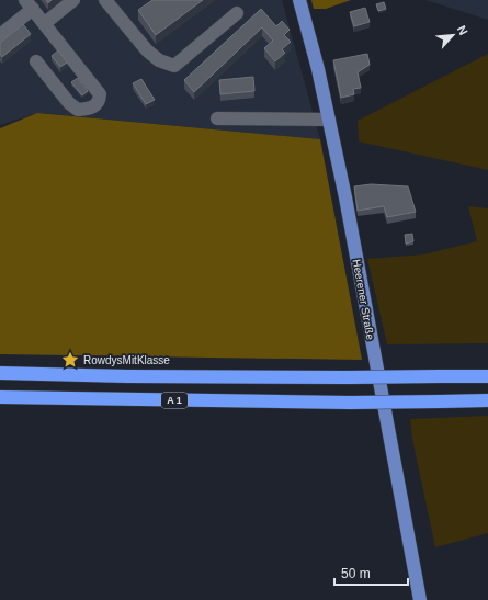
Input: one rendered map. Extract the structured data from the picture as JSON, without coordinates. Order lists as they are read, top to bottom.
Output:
{
  "streets": {
    "highway": ["A 1"],
    "main road": ["Heerener Straße"]
  },
  "places": {
    "place": ["RowdysMitKlasse"]
  },
  "scale_bar": "50 m",
  "north": "top right"
}
